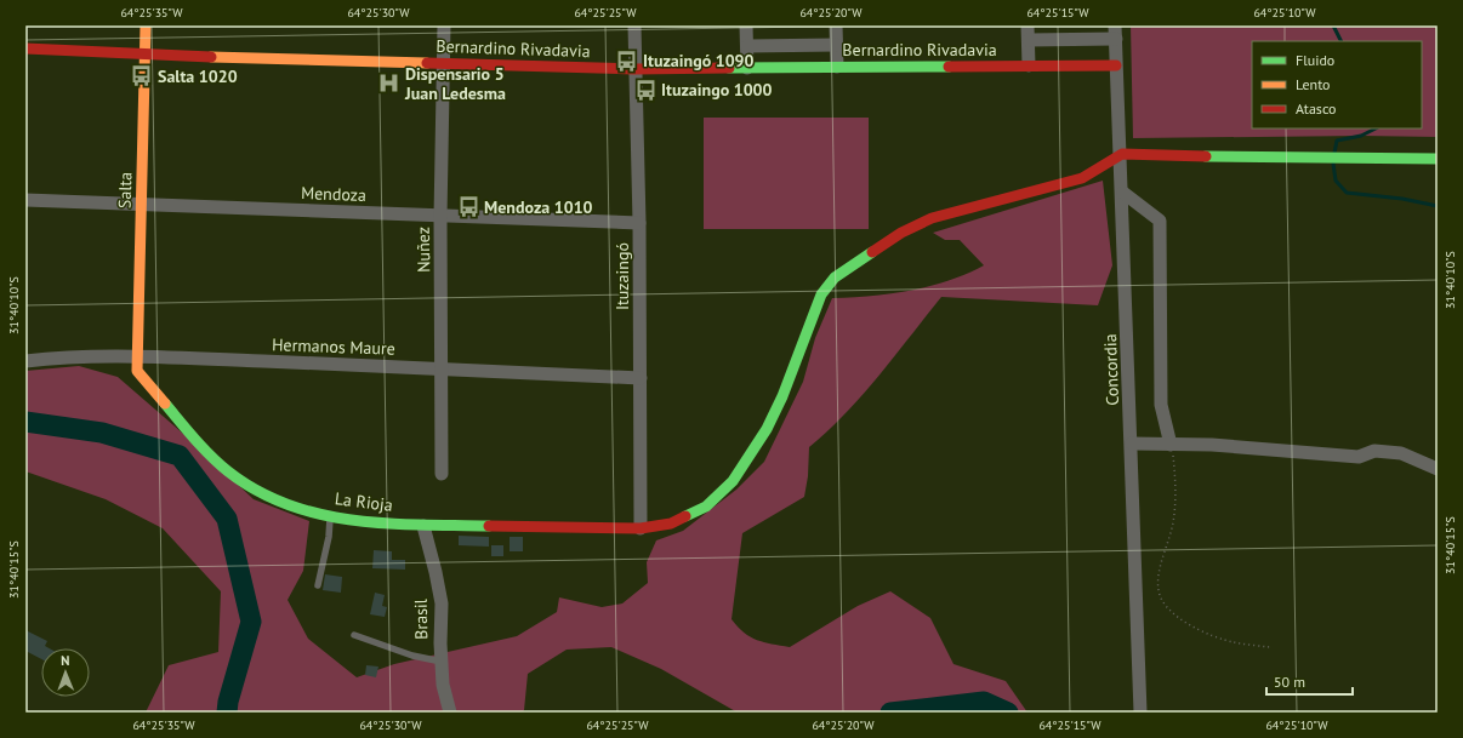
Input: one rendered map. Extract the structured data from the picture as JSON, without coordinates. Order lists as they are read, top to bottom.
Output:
{
  "streets": {
    "street": [
      "Bernardino Rivadavia",
      "Salta",
      "Mendoza",
      "Nuñez",
      "Ituzaingó",
      "Hermanos Maure",
      "Concordia",
      "La Rioja",
      "Brasil"
    ]
  },
  "crossings": [
    ["Bernardino Rivadavia", "Salta"],
    ["Bernardino Rivadavia", "Nuñez"],
    ["Bernardino Rivadavia", "Ituzaingó"],
    ["Bernardino Rivadavia", "Concordia"],
    ["Salta", "Mendoza"],
    ["Salta", "Hermanos Maure"],
    ["Mendoza", "Nuñez"],
    ["Mendoza", "Ituzaingó"],
    ["Nuñez", "Hermanos Maure"],
    ["Ituzaingó", "Hermanos Maure"],
    ["Ituzaingó", "La Rioja"],
    ["Hermanos Maure", "La Rioja"],
    ["Concordia", "La Rioja"],
    ["La Rioja", "Brasil"]
  ],
  "places": {
    "bus stop": [
      "Ituzaingó 1090",
      "Salta 1020",
      "Ituzaingo 1000",
      "Mendoza 1010"
    ],
    "hospital": ["Dispensario 5 Juan Ledesma"]
  },
  "legend": ["Fluido", "Lento", "Atasco"],
  "scale_bar": "50 m",
  "north": "top",
  "coordinates": [
    "64°25'35\"W",
    "64°25'30\"W",
    "64°25'25\"W",
    "64°25'20\"W",
    "64°25'15\"W",
    "64°25'10\"W",
    "31°40'10\"S",
    "31°40'15\"S"
  ]
}
